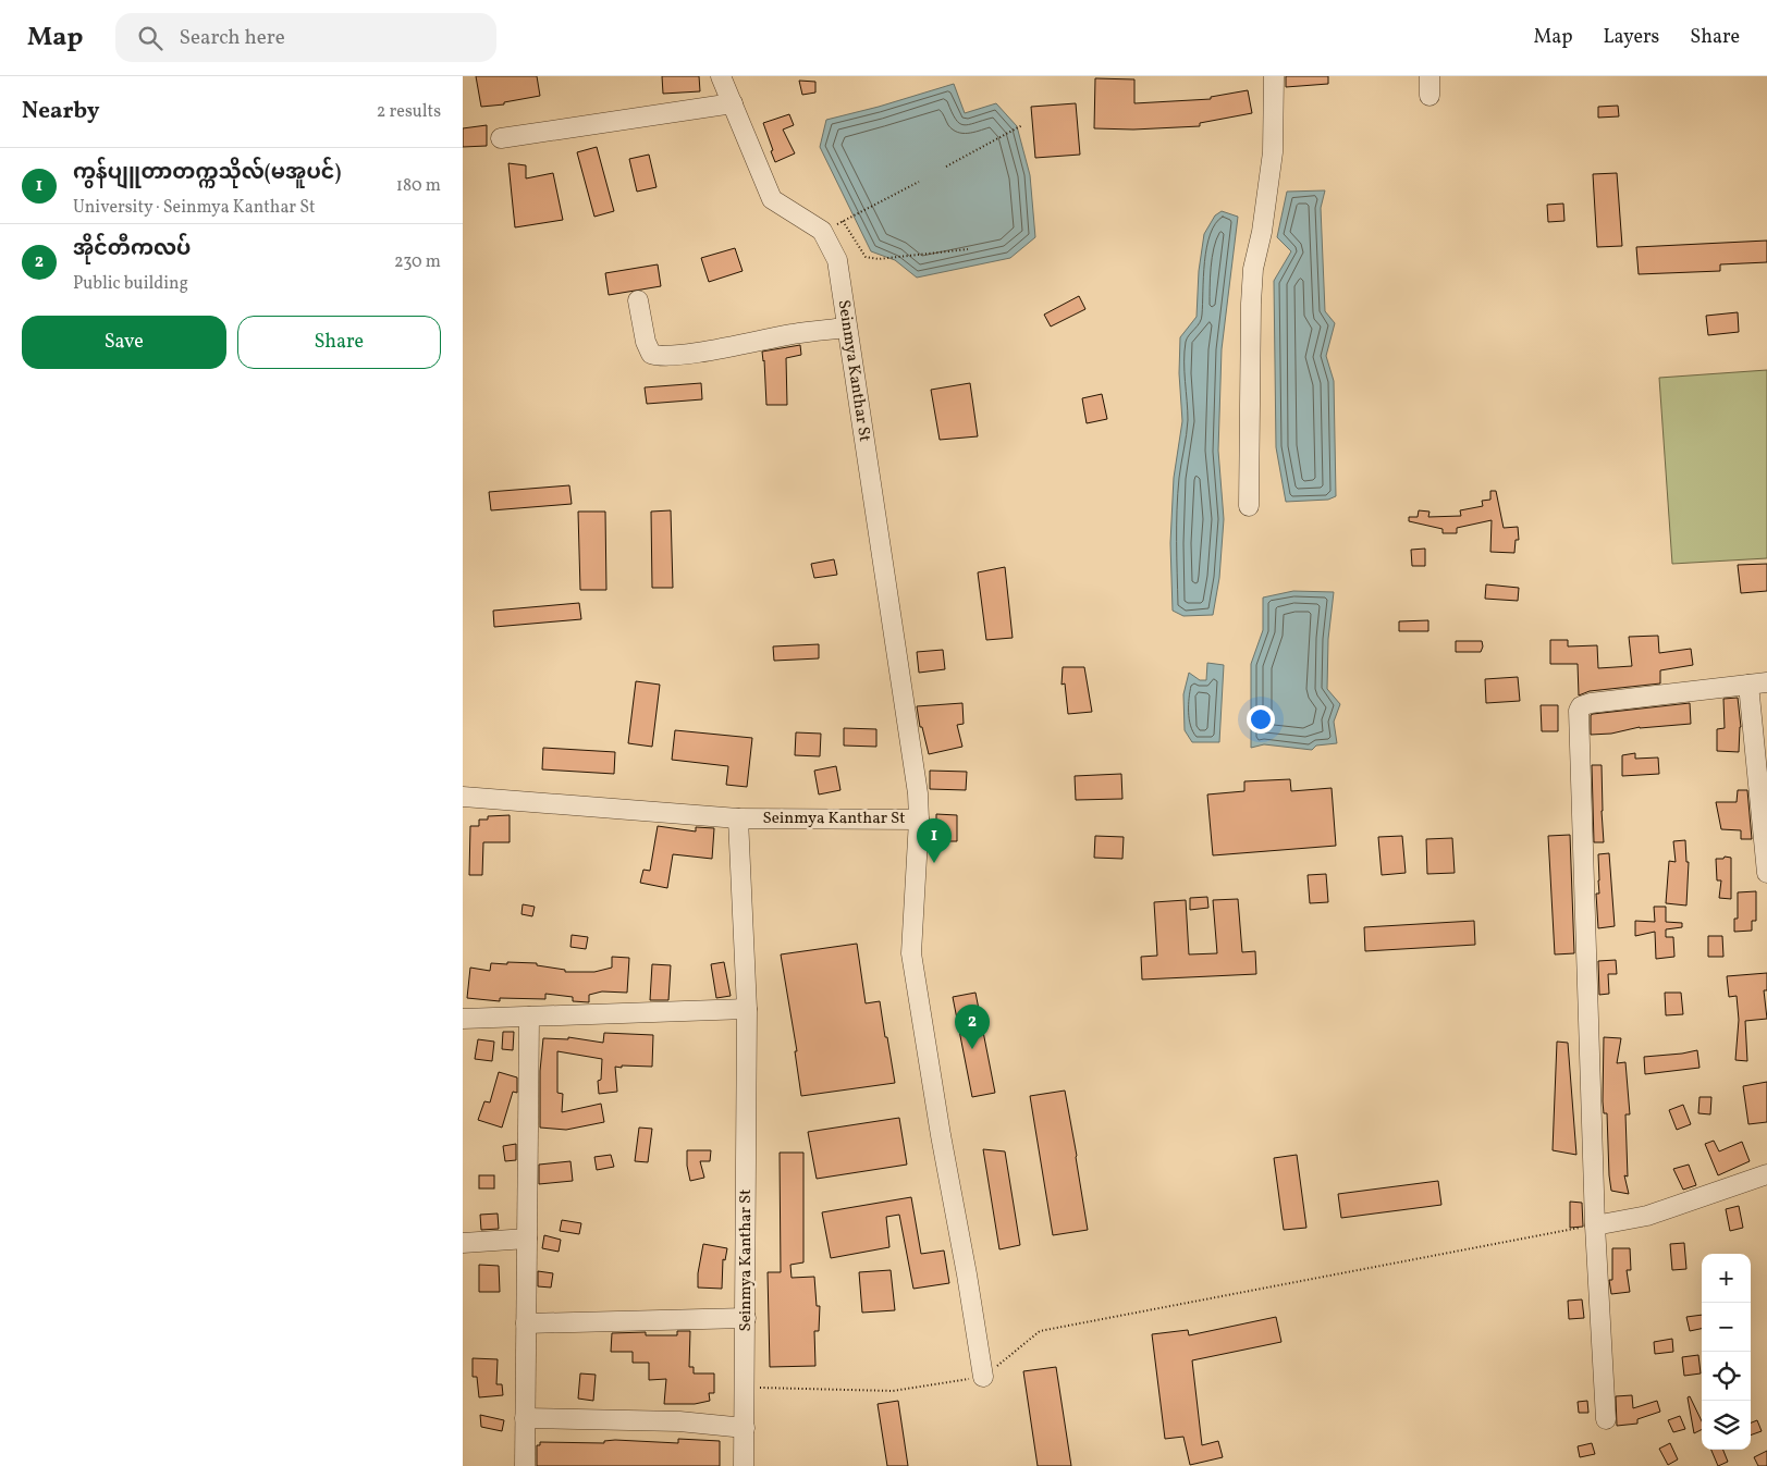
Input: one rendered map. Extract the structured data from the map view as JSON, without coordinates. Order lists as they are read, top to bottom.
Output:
{
  "streets": {
    "street": ["Seinmya Kanthar St"]
  },
  "page": {
    "header": "Map",
    "search": "Search here",
    "nav": ["Map", "Layers", "Share"],
    "heading": ["Nearby", "2 results"],
    "list": [
      {
        "mark": "1",
        "name": "ကွန်ပျူတာတက္ကသိုလ်(မအူပင်)",
        "note": "University · Seinmya Kanthar St",
        "value": "180 m"
      },
      {
        "mark": "2",
        "name": "အိုင်တီကလပ်",
        "note": "Public building",
        "value": "230 m"
      }
    ],
    "buttons": ["Save", "Share"],
    "pins": ["1", "2"],
    "map_buttons": ["+", "−"]
  }
}
